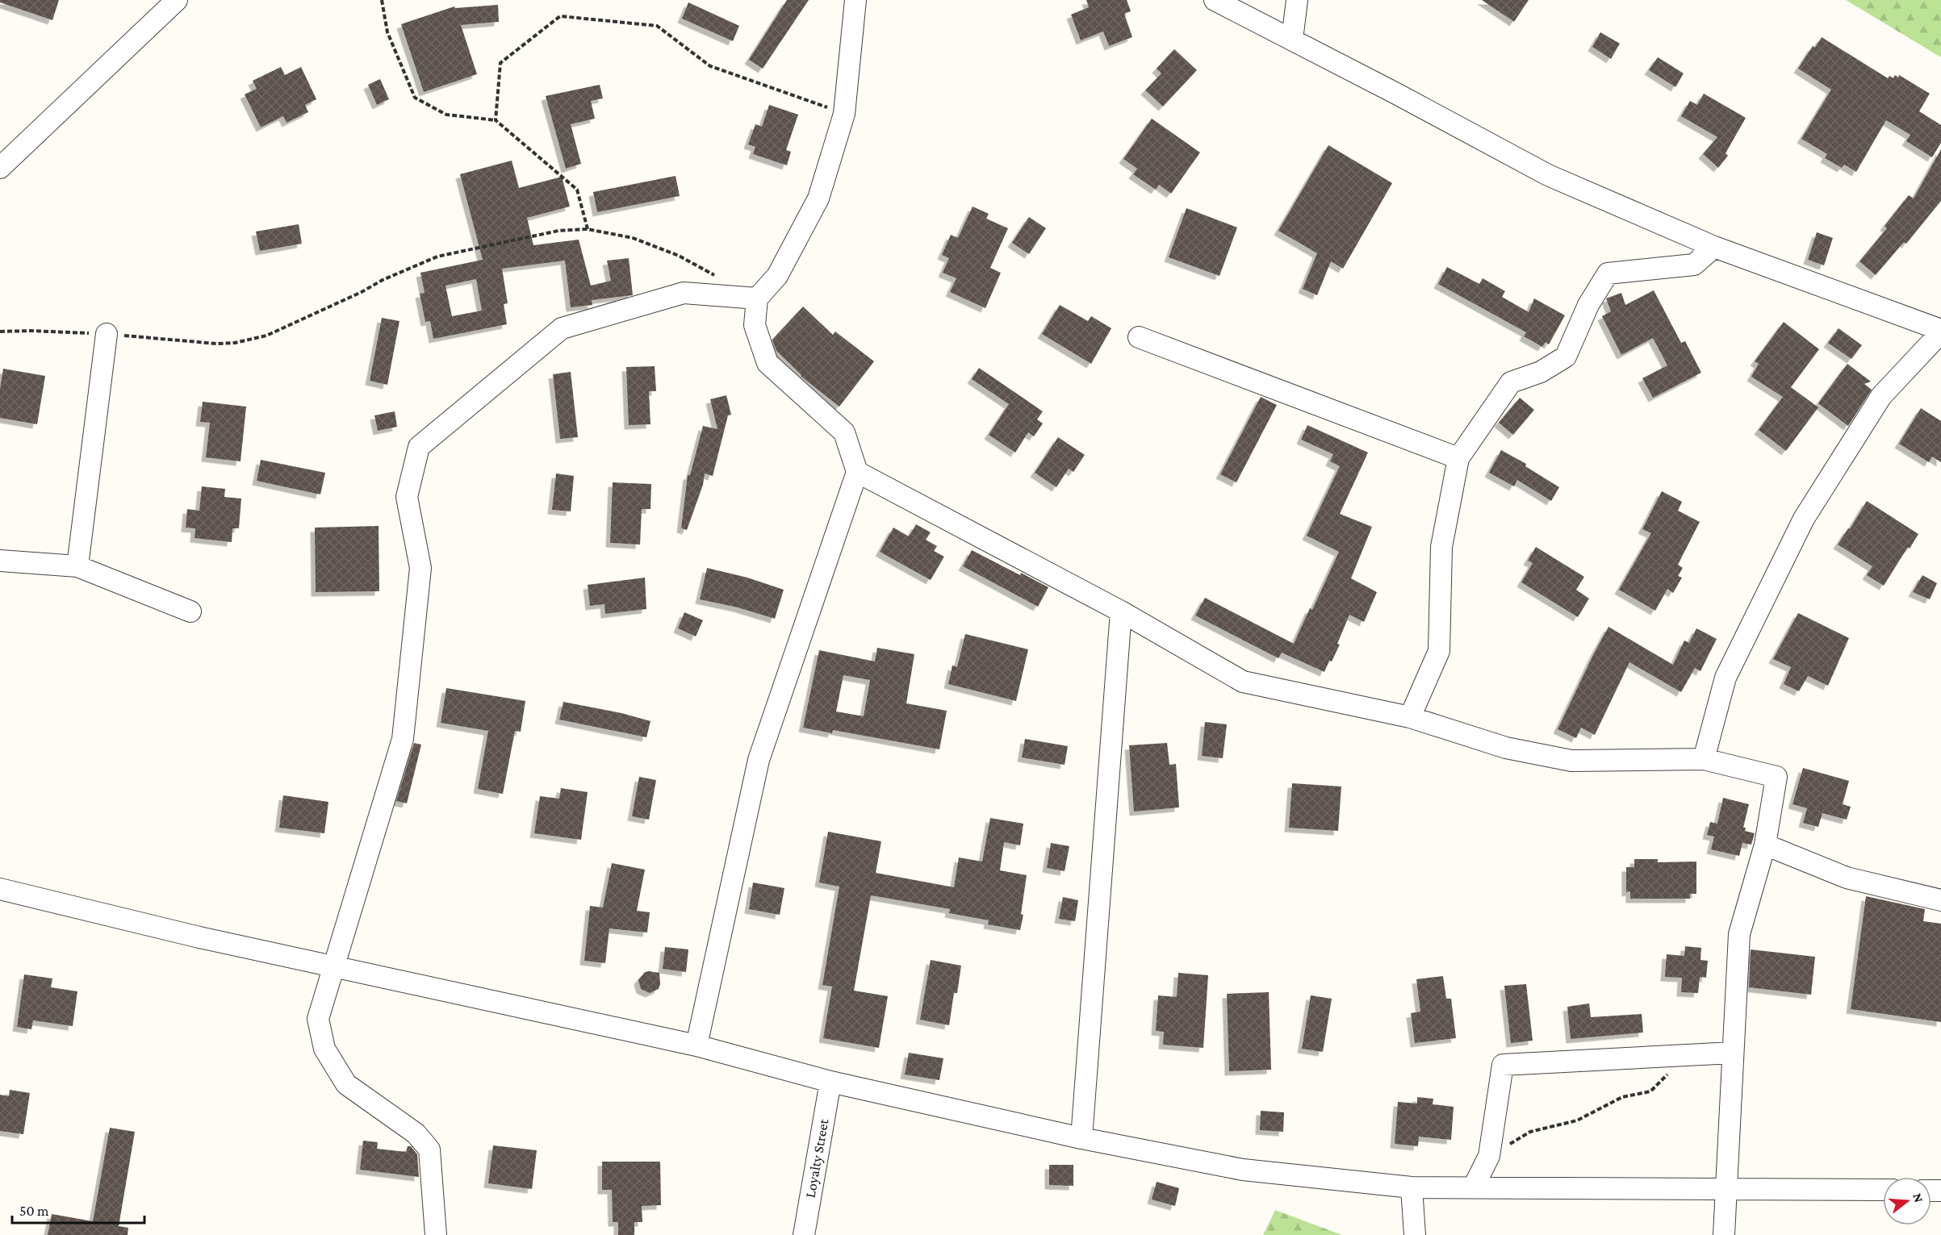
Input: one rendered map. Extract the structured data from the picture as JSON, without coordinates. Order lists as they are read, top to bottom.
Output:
{
  "streets": {
    "street": ["Loyalty Street"]
  },
  "scale_bar": "50 m",
  "north": "right"
}
